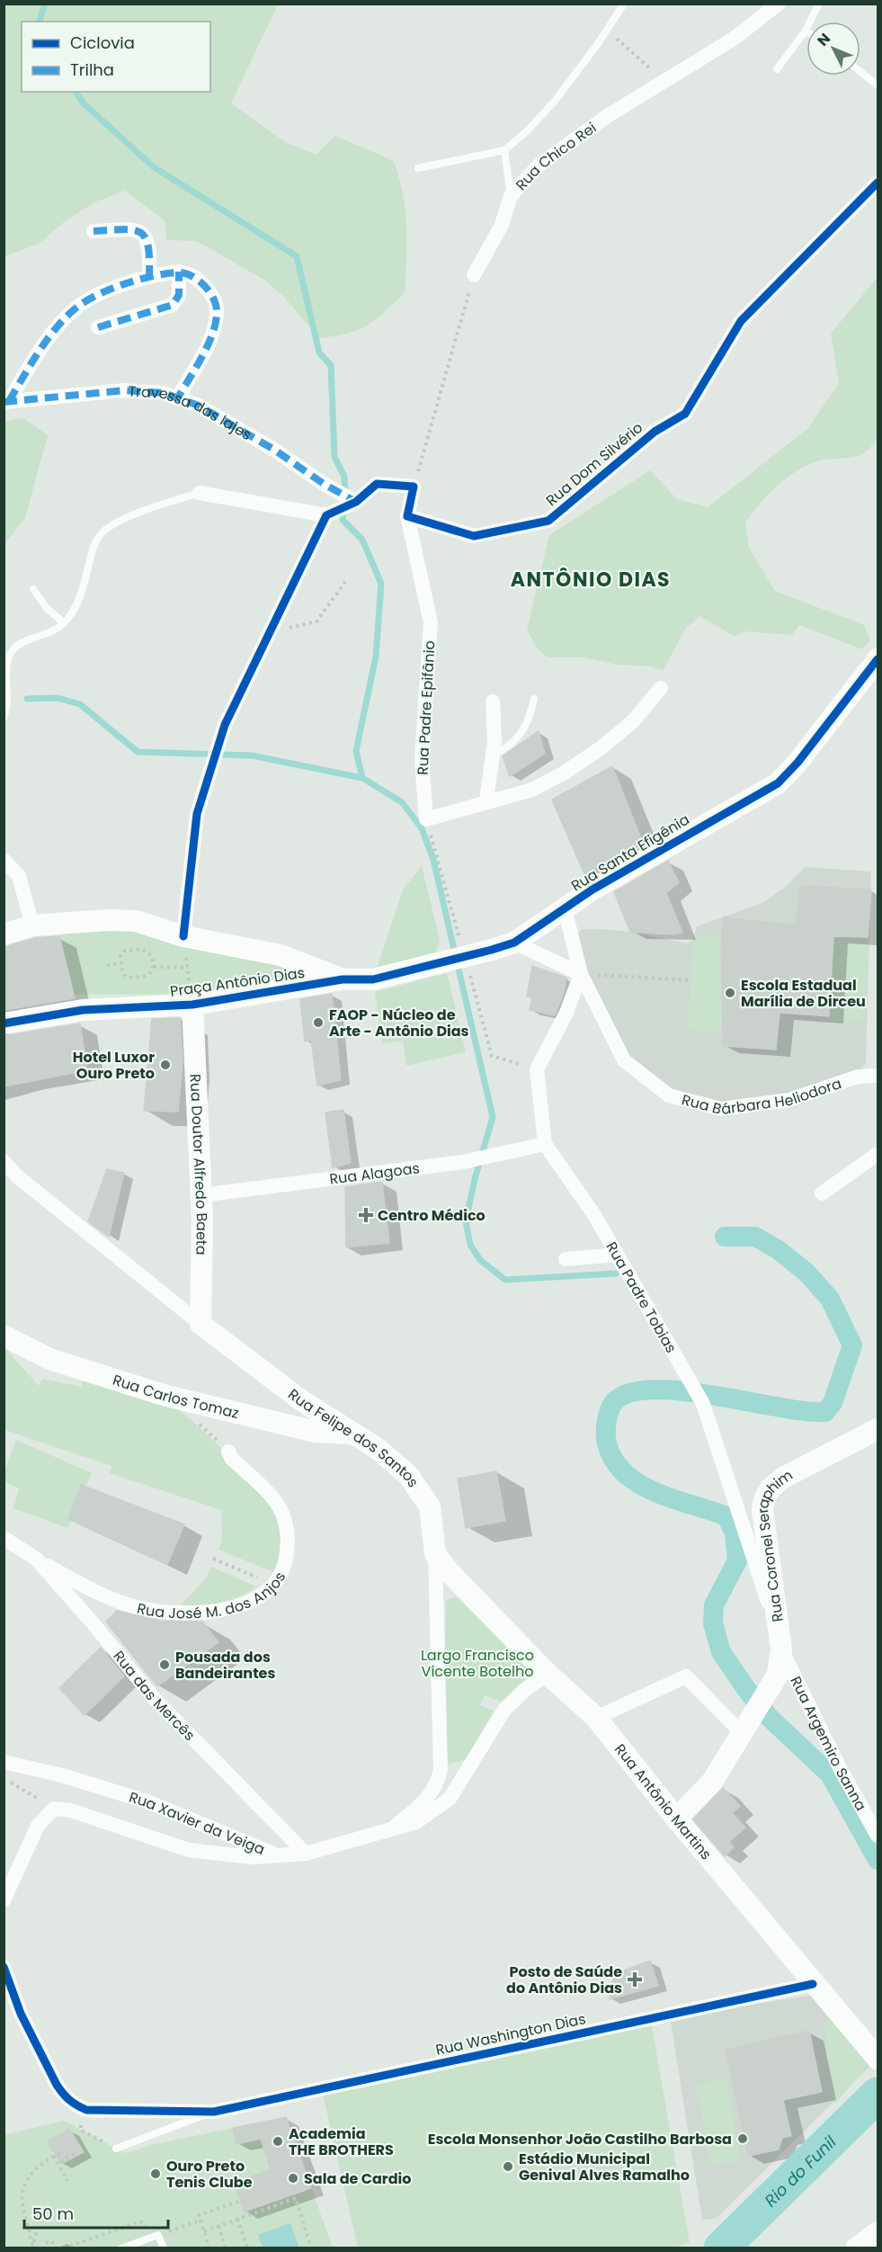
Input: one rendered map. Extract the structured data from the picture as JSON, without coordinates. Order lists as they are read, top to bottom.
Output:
{
  "streets": {
    "street": [
      "Rua Chico Rei",
      "Travessa das lajes",
      "Rua Dom Silvério",
      "Rua Padre Epifânio",
      "Rua Santa Efigênia",
      "Praça Antônio Dias",
      "Rua Bárbara Heliodora",
      "Rua Doutor Alfredo Baeta",
      "Rua Alagoas",
      "Rua Padre Tobias",
      "Rua Carlos Tomaz",
      "Rua Felipe dos Santos",
      "Rua Coronel Seraphim",
      "Rua José M. dos Anjos",
      "Rua das Mercês",
      "Rua Argemiro Sanna",
      "Rua Antônio Martins",
      "Rua Xavier da Veiga",
      "Rua Washington Dias"
    ]
  },
  "crossings": [
    ["Rua Dom Silvério", "Rua Padre Epifânio"],
    ["Rua Santa Efigênia", "Praça Antônio Dias"],
    ["Rua Santa Efigênia", "Rua Bárbara Heliodora"],
    ["Praça Antônio Dias", "Rua Doutor Alfredo Baeta"],
    ["Rua Bárbara Heliodora", "Rua Padre Tobias"],
    ["Rua Doutor Alfredo Baeta", "Rua Alagoas"],
    ["Rua Doutor Alfredo Baeta", "Rua Felipe dos Santos"],
    ["Rua Alagoas", "Rua Padre Tobias"],
    ["Rua Padre Tobias", "Rua Coronel Seraphim"],
    ["Rua Padre Tobias", "Rua Argemiro Sanna"],
    ["Rua Carlos Tomaz", "Rua Felipe dos Santos"],
    ["Rua Felipe dos Santos", "Rua Antônio Martins"],
    ["Rua Felipe dos Santos", "Rua Xavier da Veiga"],
    ["Rua Coronel Seraphim", "Rua Argemiro Sanna"],
    ["Rua Coronel Seraphim", "Rua Antônio Martins"],
    ["Rua José M. dos Anjos", "Rua das Mercês"],
    ["Rua das Mercês", "Rua Xavier da Veiga"],
    ["Rua Antônio Martins", "Rua Xavier da Veiga"],
    ["Rua Antônio Martins", "Rua Washington Dias"]
  ],
  "districts": ["ANTÔNIO DIAS"],
  "water": ["Rio do Funil"],
  "parks": ["Largo Francisco Vicente Botelho"],
  "places": {
    "other": [
      "Escola Estadual Marília de Dirceu",
      "FAOP - Núcleo de Arte - Antônio Dias",
      "Hotel Luxor Ouro Preto",
      "Pousada dos Bandeirantes",
      "Escola Monsenhor João Castilho Barbosa",
      "Academia THE BROTHERS",
      "Estádio Municipal Genival Alves Ramalho",
      "Ouro Preto Tenis Clube",
      "Sala de Cardio"
    ],
    "health": ["Centro Médico", "Posto de Saúde do Antônio Dias"]
  },
  "legend": ["Ciclovia", "Trilha"],
  "scale_bar": "50 m",
  "north": "top left"
}
